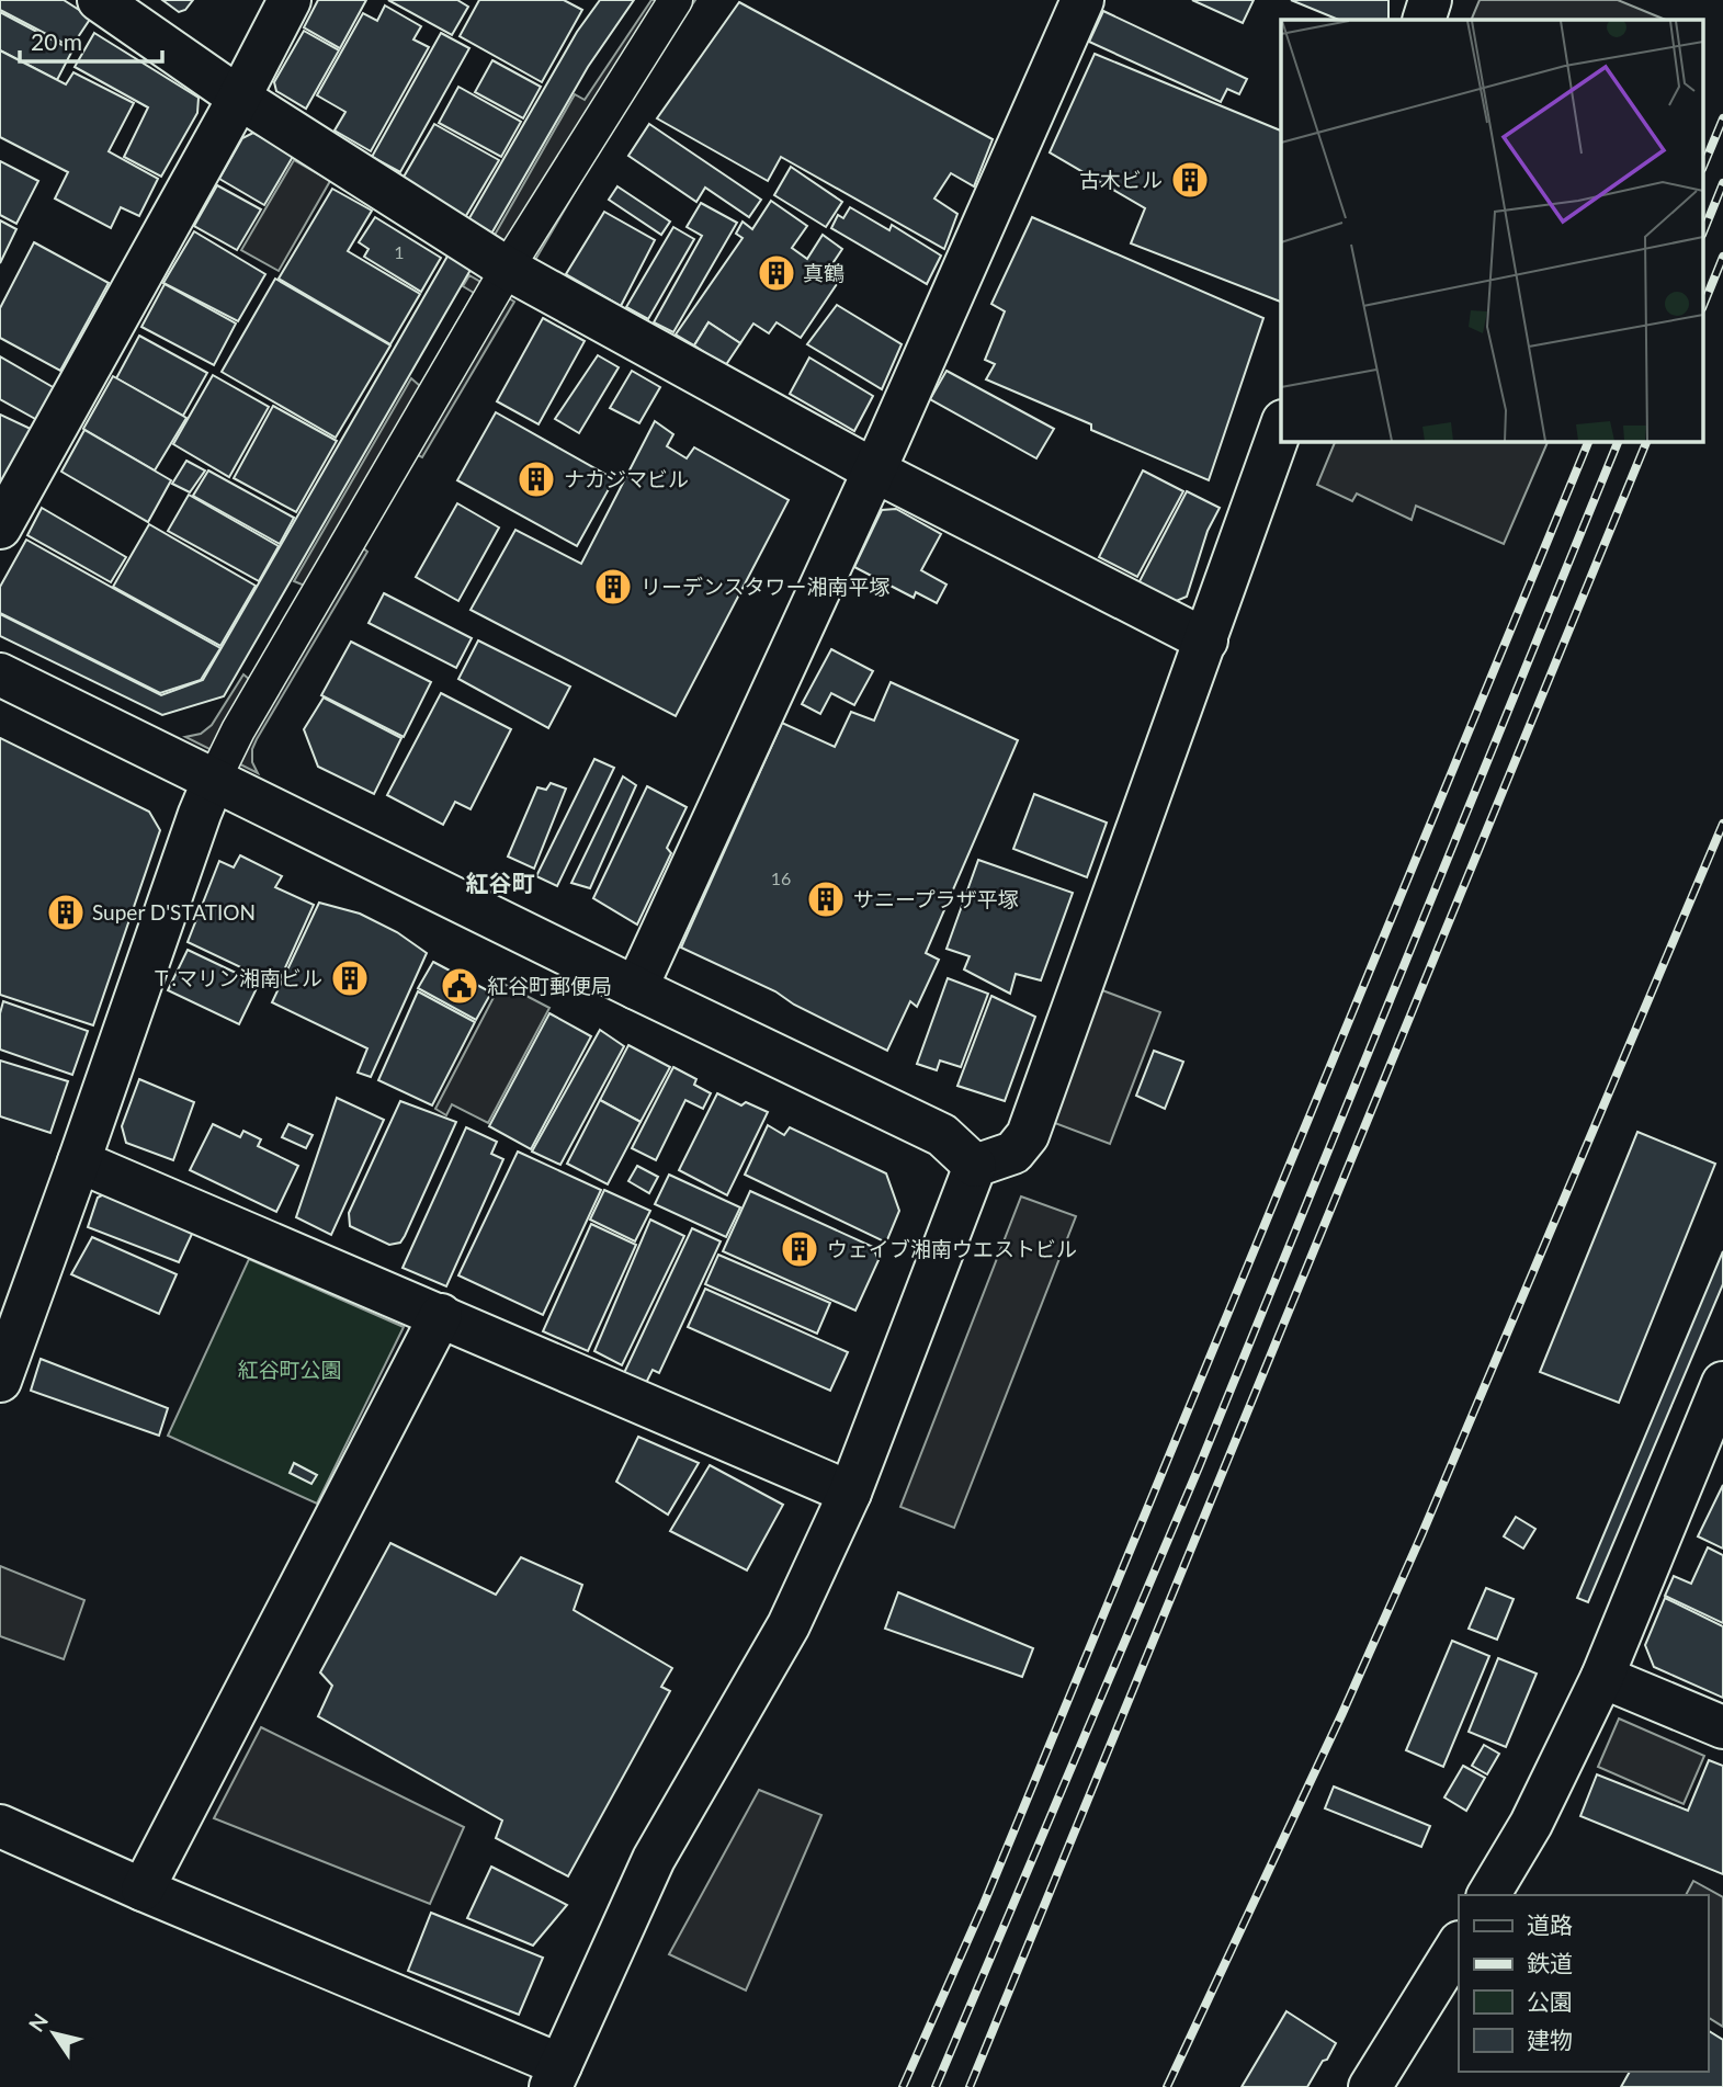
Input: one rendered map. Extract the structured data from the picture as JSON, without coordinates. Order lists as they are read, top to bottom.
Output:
{
  "districts": ["紅谷町"],
  "parks": ["紅谷町公園"],
  "places": {
    "building": [
      "古木ビル",
      "真鶴",
      "ナカジマビル",
      "リーデンスタワー湘南平塚",
      "サニープラザ平塚",
      "Super D'STATION",
      "Ｔ.マリン湘南ビル",
      "ウェイブ湘南ウエストビル"
    ],
    "public building": ["紅谷町郵便局"]
  },
  "house_numbers": ["1", "16"],
  "legend": [
    "道路",
    "鉄道",
    "公園",
    "建物"
  ],
  "scale_bar": "20 m",
  "north": "top left"
}
